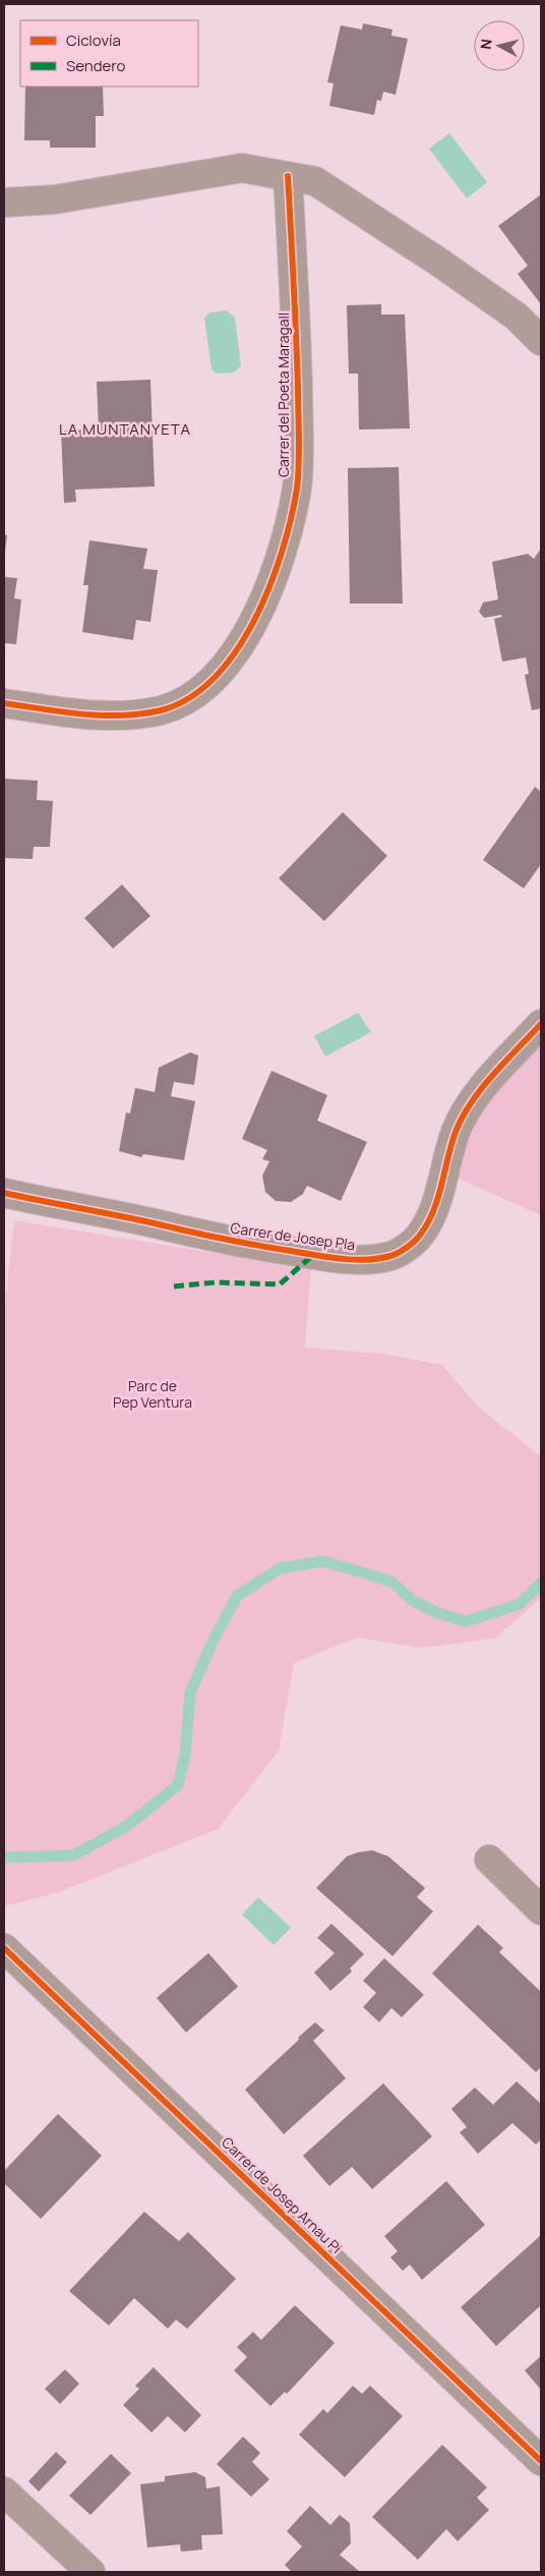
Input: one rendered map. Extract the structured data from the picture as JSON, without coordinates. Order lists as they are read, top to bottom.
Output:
{
  "streets": {
    "street": ["Carrer del Poeta Maragall", "Carrer de Josep Pla", "Carrer de Josep Arnau Pi"]
  },
  "districts": ["LA MUNTANYETA"],
  "parks": ["Parc de Pep Ventura"],
  "legend": ["Ciclovía", "Sendero"],
  "north": "left"
}
